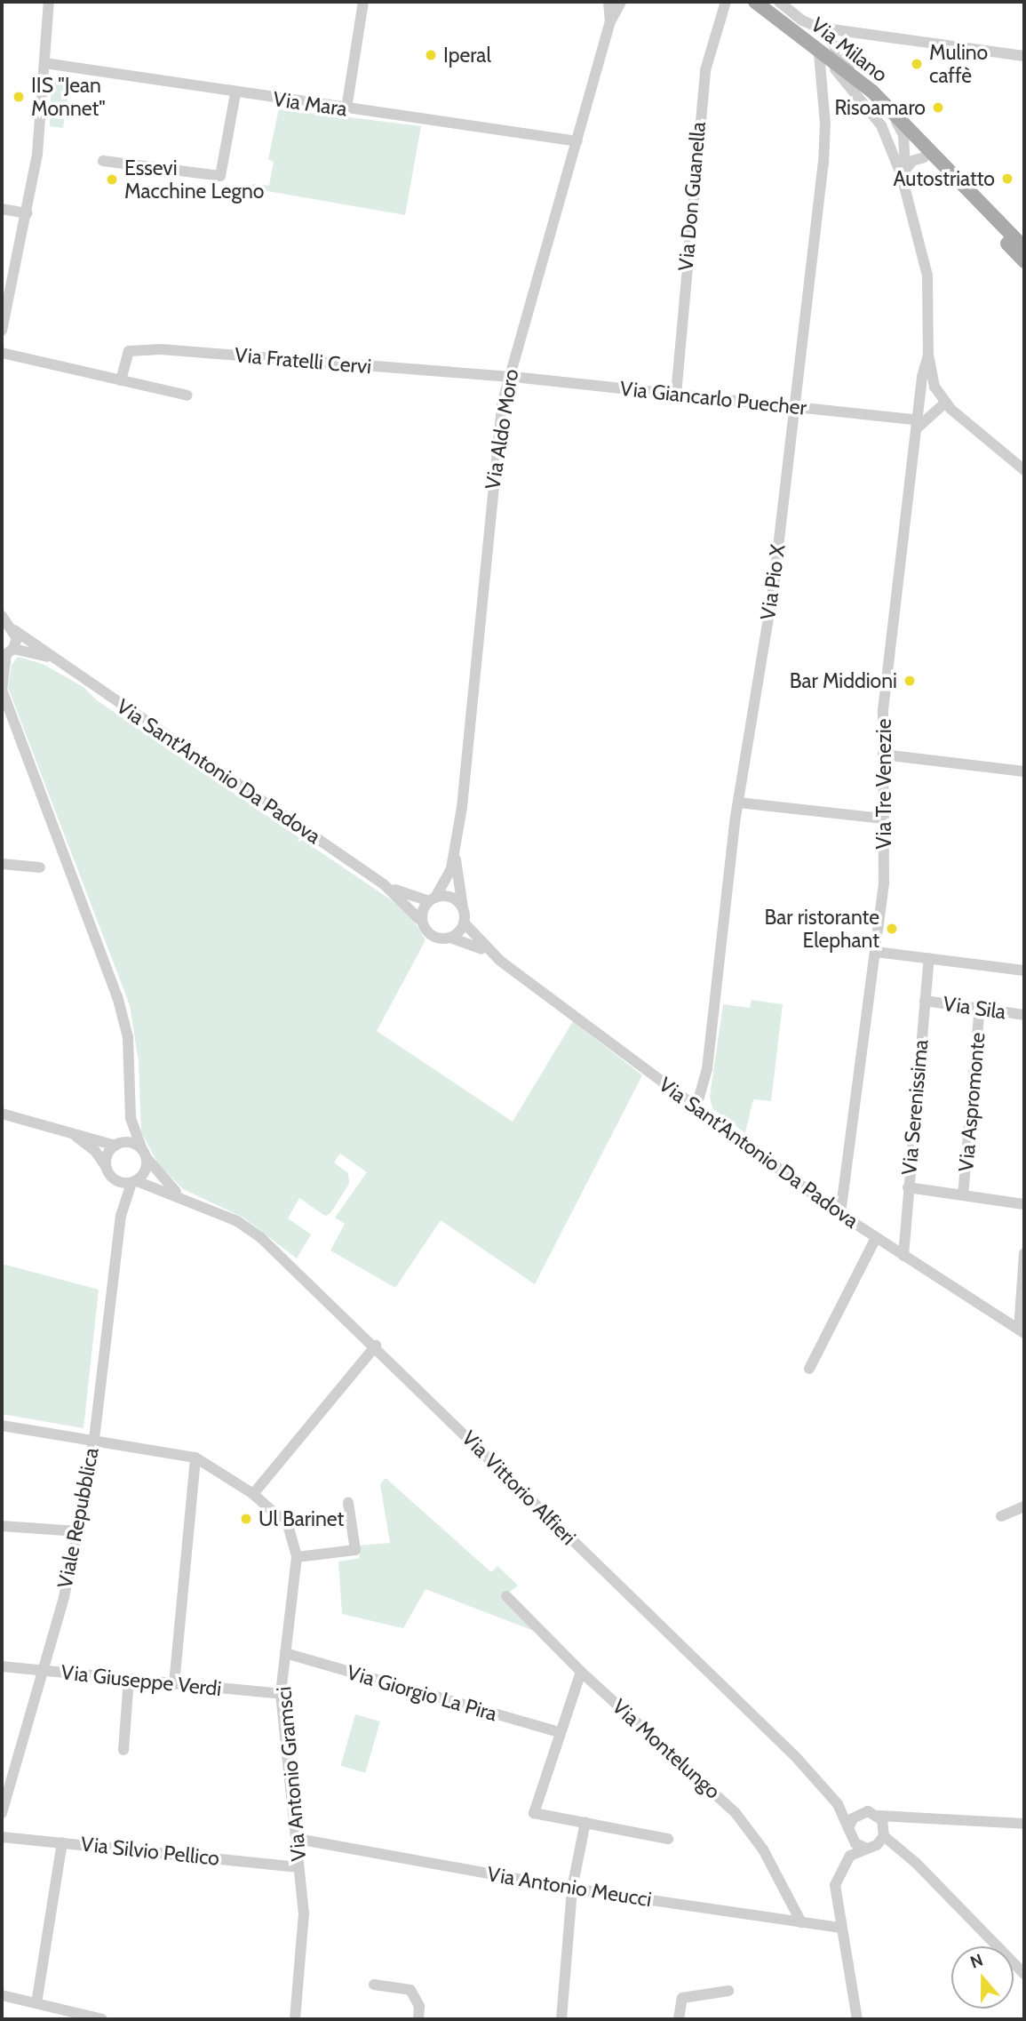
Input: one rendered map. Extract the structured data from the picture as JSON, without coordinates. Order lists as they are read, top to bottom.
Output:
{
  "streets": {
    "main road": ["Via Milano"],
    "street": [
      "Via Mara",
      "Via Don Guanella",
      "Via Fratelli Cervi",
      "Via Giancarlo Puecher",
      "Via Aldo Moro",
      "Via Pio X",
      "Via Sant'Antonio Da Padova",
      "Via Tre Venezie",
      "Via Sila",
      "Via Aspromonte",
      "Via Serenissima",
      "Via Vittorio Alfieri",
      "Viale Repubblica",
      "Via Giuseppe Verdi",
      "Via Giorgio La Pira",
      "Via Montelungo",
      "Via Antonio Gramsci",
      "Via Silvio Pellico",
      "Via Antonio Meucci"
    ]
  },
  "crossings": [
    ["Via Milano", "Via Pio X"],
    ["Via Mara", "Via Aldo Moro"],
    ["Via Don Guanella", "Via Giancarlo Puecher"],
    ["Via Fratelli Cervi", "Via Giancarlo Puecher"],
    ["Via Fratelli Cervi", "Via Aldo Moro"],
    ["Via Giancarlo Puecher", "Via Aldo Moro"],
    ["Via Giancarlo Puecher", "Via Pio X"],
    ["Via Giancarlo Puecher", "Via Tre Venezie"],
    ["Via Aldo Moro", "Via Sant'Antonio Da Padova"],
    ["Via Pio X", "Via Sant'Antonio Da Padova"],
    ["Via Sant'Antonio Da Padova", "Via Tre Venezie"],
    ["Via Sant'Antonio Da Padova", "Via Serenissima"],
    ["Via Sila", "Via Aspromonte"],
    ["Via Sila", "Via Serenissima"],
    ["Via Vittorio Alfieri", "Viale Repubblica"],
    ["Viale Repubblica", "Via Giuseppe Verdi"],
    ["Viale Repubblica", "Via Antonio Gramsci"],
    ["Via Giuseppe Verdi", "Via Antonio Gramsci"],
    ["Via Giorgio La Pira", "Via Antonio Gramsci"],
    ["Via Montelungo", "Via Antonio Meucci"],
    ["Via Antonio Gramsci", "Via Silvio Pellico"],
    ["Via Antonio Gramsci", "Via Antonio Meucci"]
  ],
  "places": [
    "Iperal",
    "Mulino caffè",
    "IIS \"Jean Monnet\"",
    "Risoamaro",
    "Autostriatto",
    "Essevi Macchine Legno",
    "Bar Middioni",
    "Bar ristorante Elephant",
    "Ul Barinet"
  ],
  "north": "top"
}
